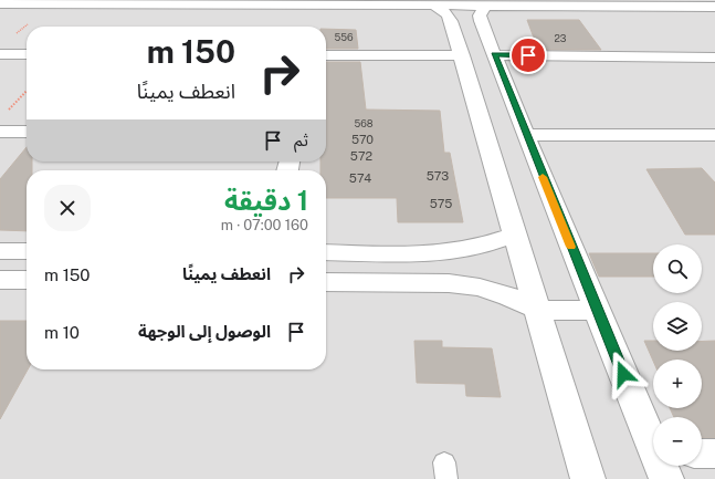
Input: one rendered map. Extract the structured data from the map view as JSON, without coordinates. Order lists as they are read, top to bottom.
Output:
{
  "house_numbers": [
    "556",
    "23",
    "568",
    "570",
    "572",
    "573",
    "574",
    "575"
  ],
  "page": {
    "turn": ["150 m", "انعطف يمينًا"],
    "then": "ثم",
    "heading": ["1 دقيقة", "160 m · 07:00"],
    "map_buttons": ["+", "−"],
    "list": [
      {
        "name": "انعطف يمينًا",
        "value": "150 m"
      },
      {
        "name": "الوصول إلى الوجهة",
        "value": "10 m"
      }
    ]
  }
}
